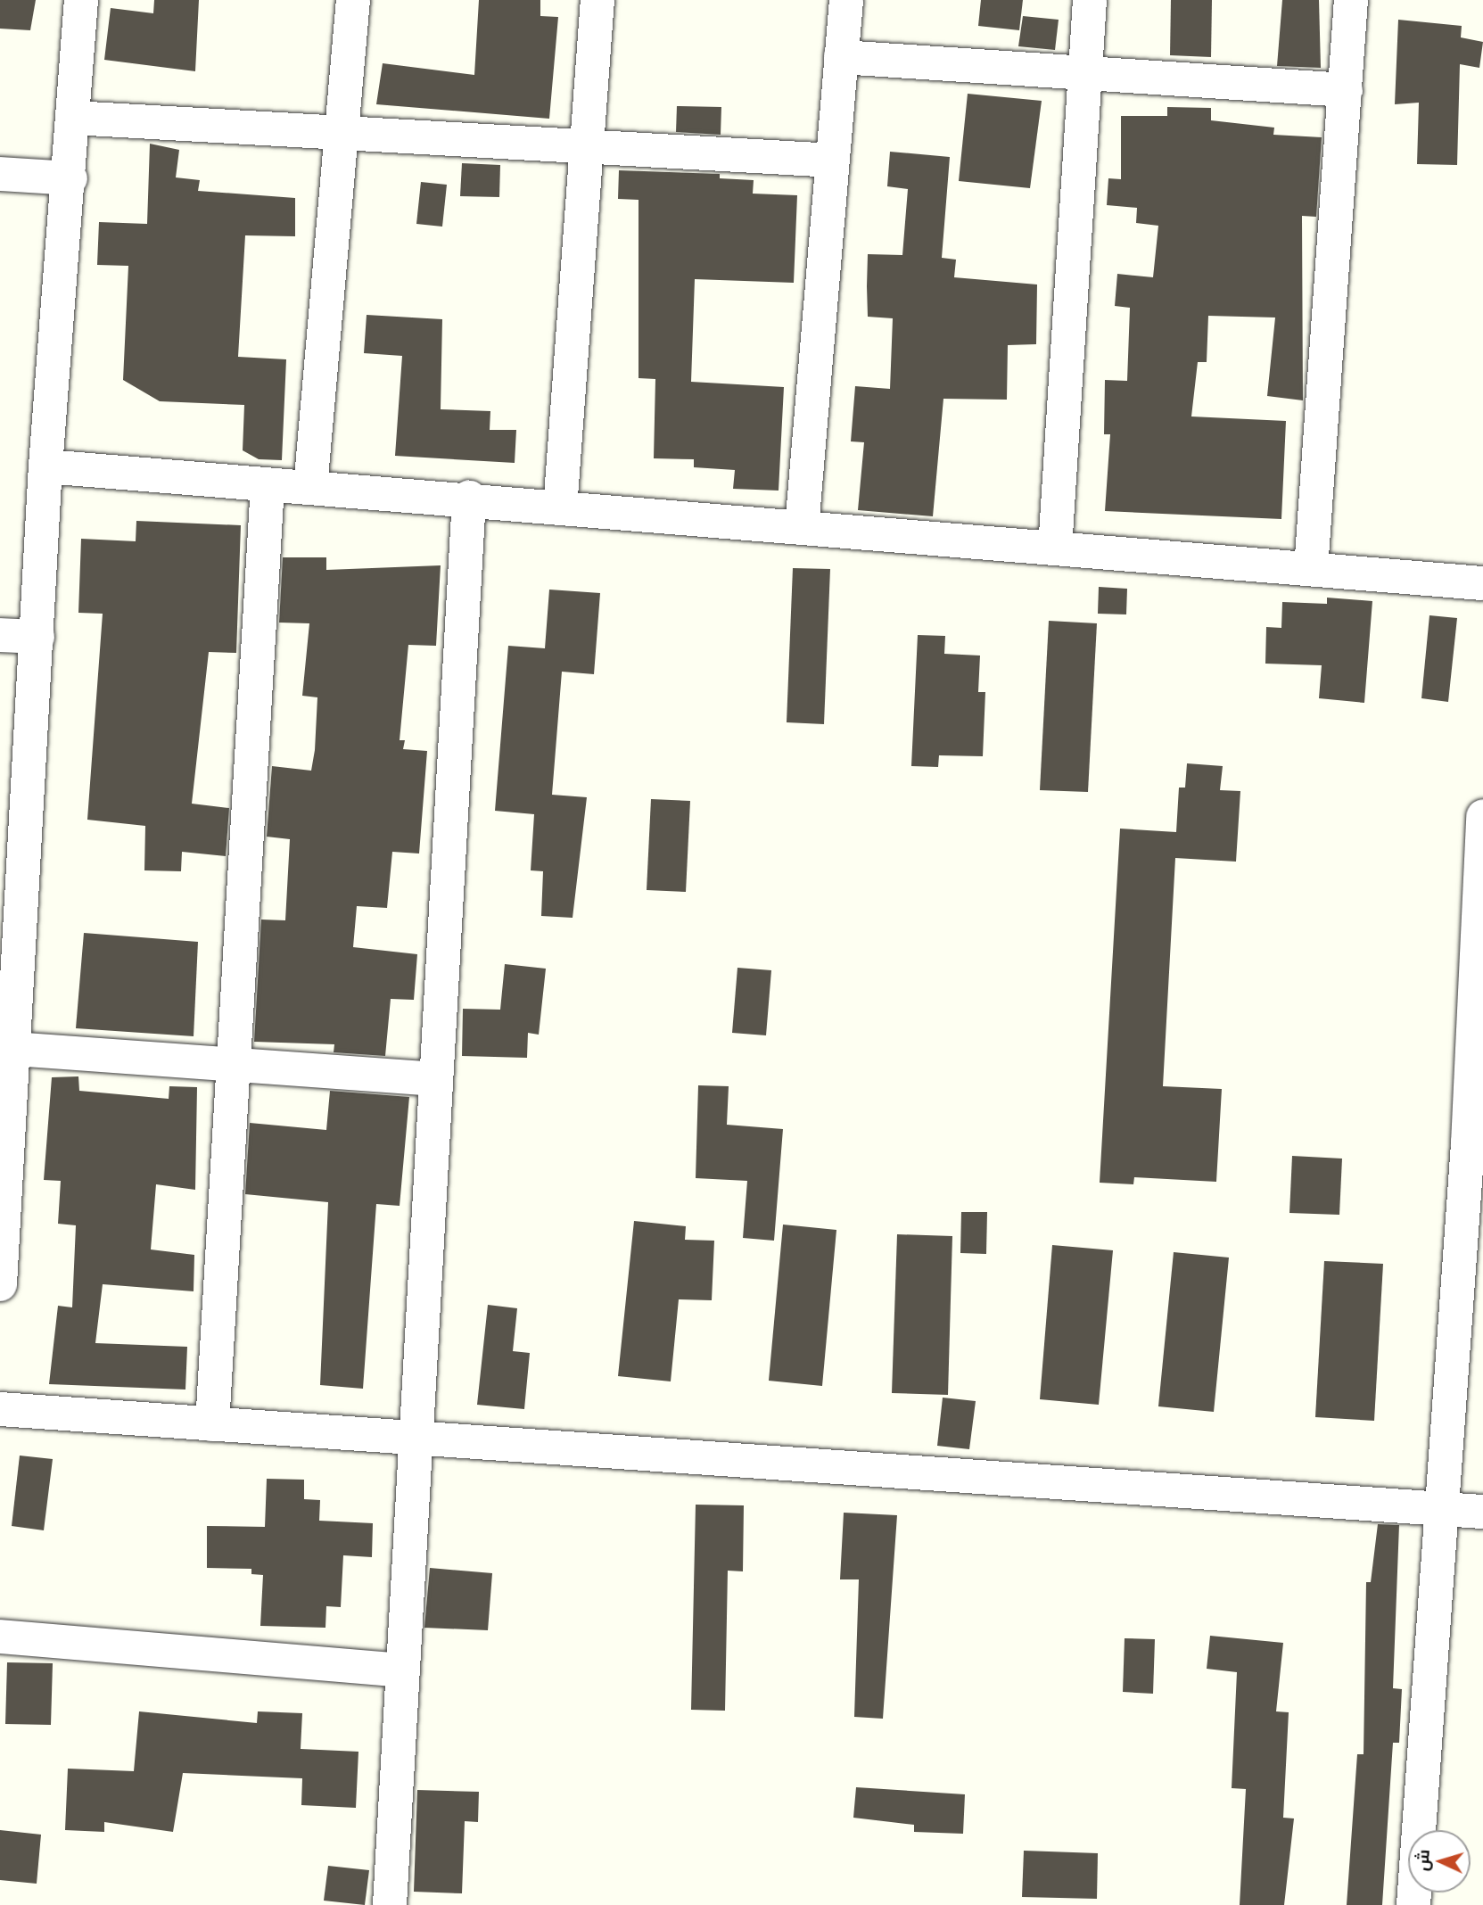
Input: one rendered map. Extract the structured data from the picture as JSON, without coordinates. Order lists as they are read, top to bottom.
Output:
{
  "north": "left"
}
